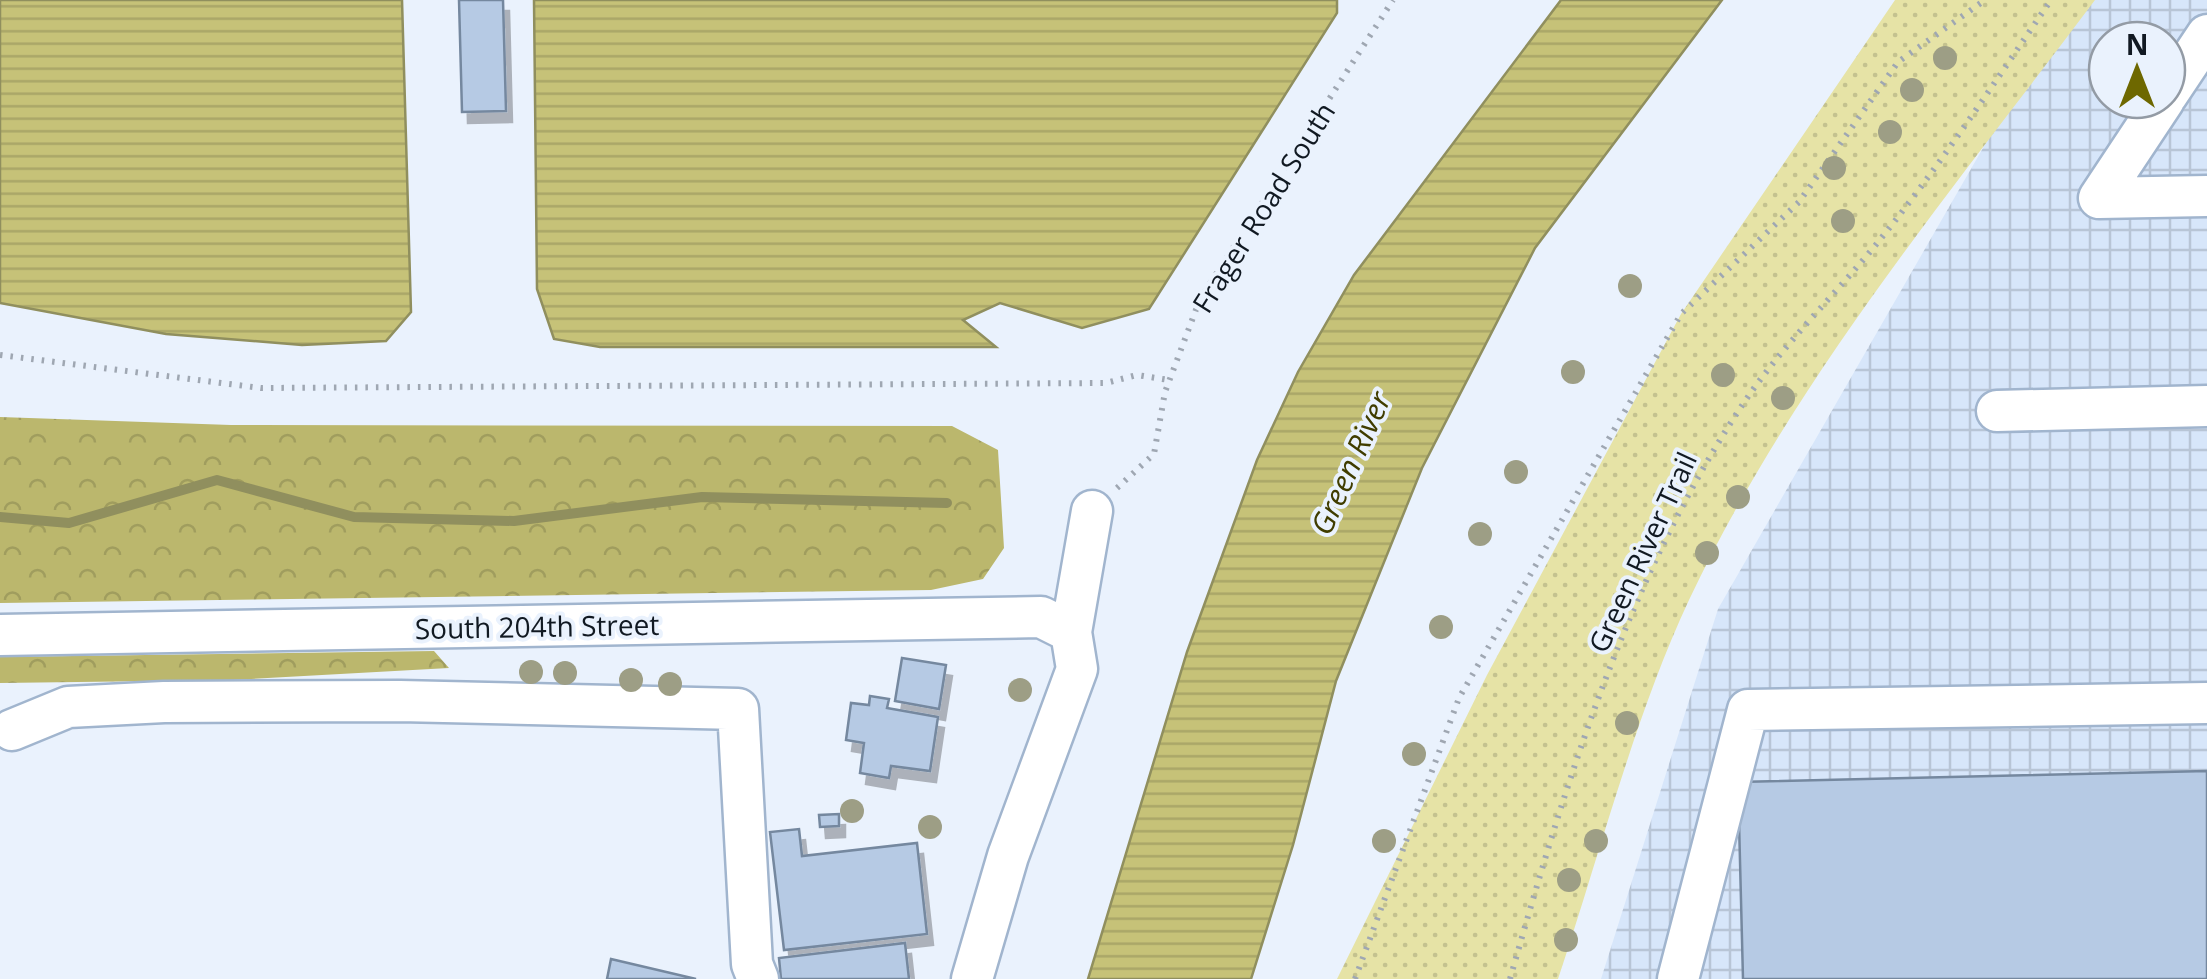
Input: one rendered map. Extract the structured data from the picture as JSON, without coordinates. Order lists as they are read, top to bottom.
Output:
{
  "streets": {
    "street": ["South 204th Street"],
    "path": ["Frager Road South", "Green River Trail"]
  },
  "water": ["Green River"],
  "north": "top"
}
